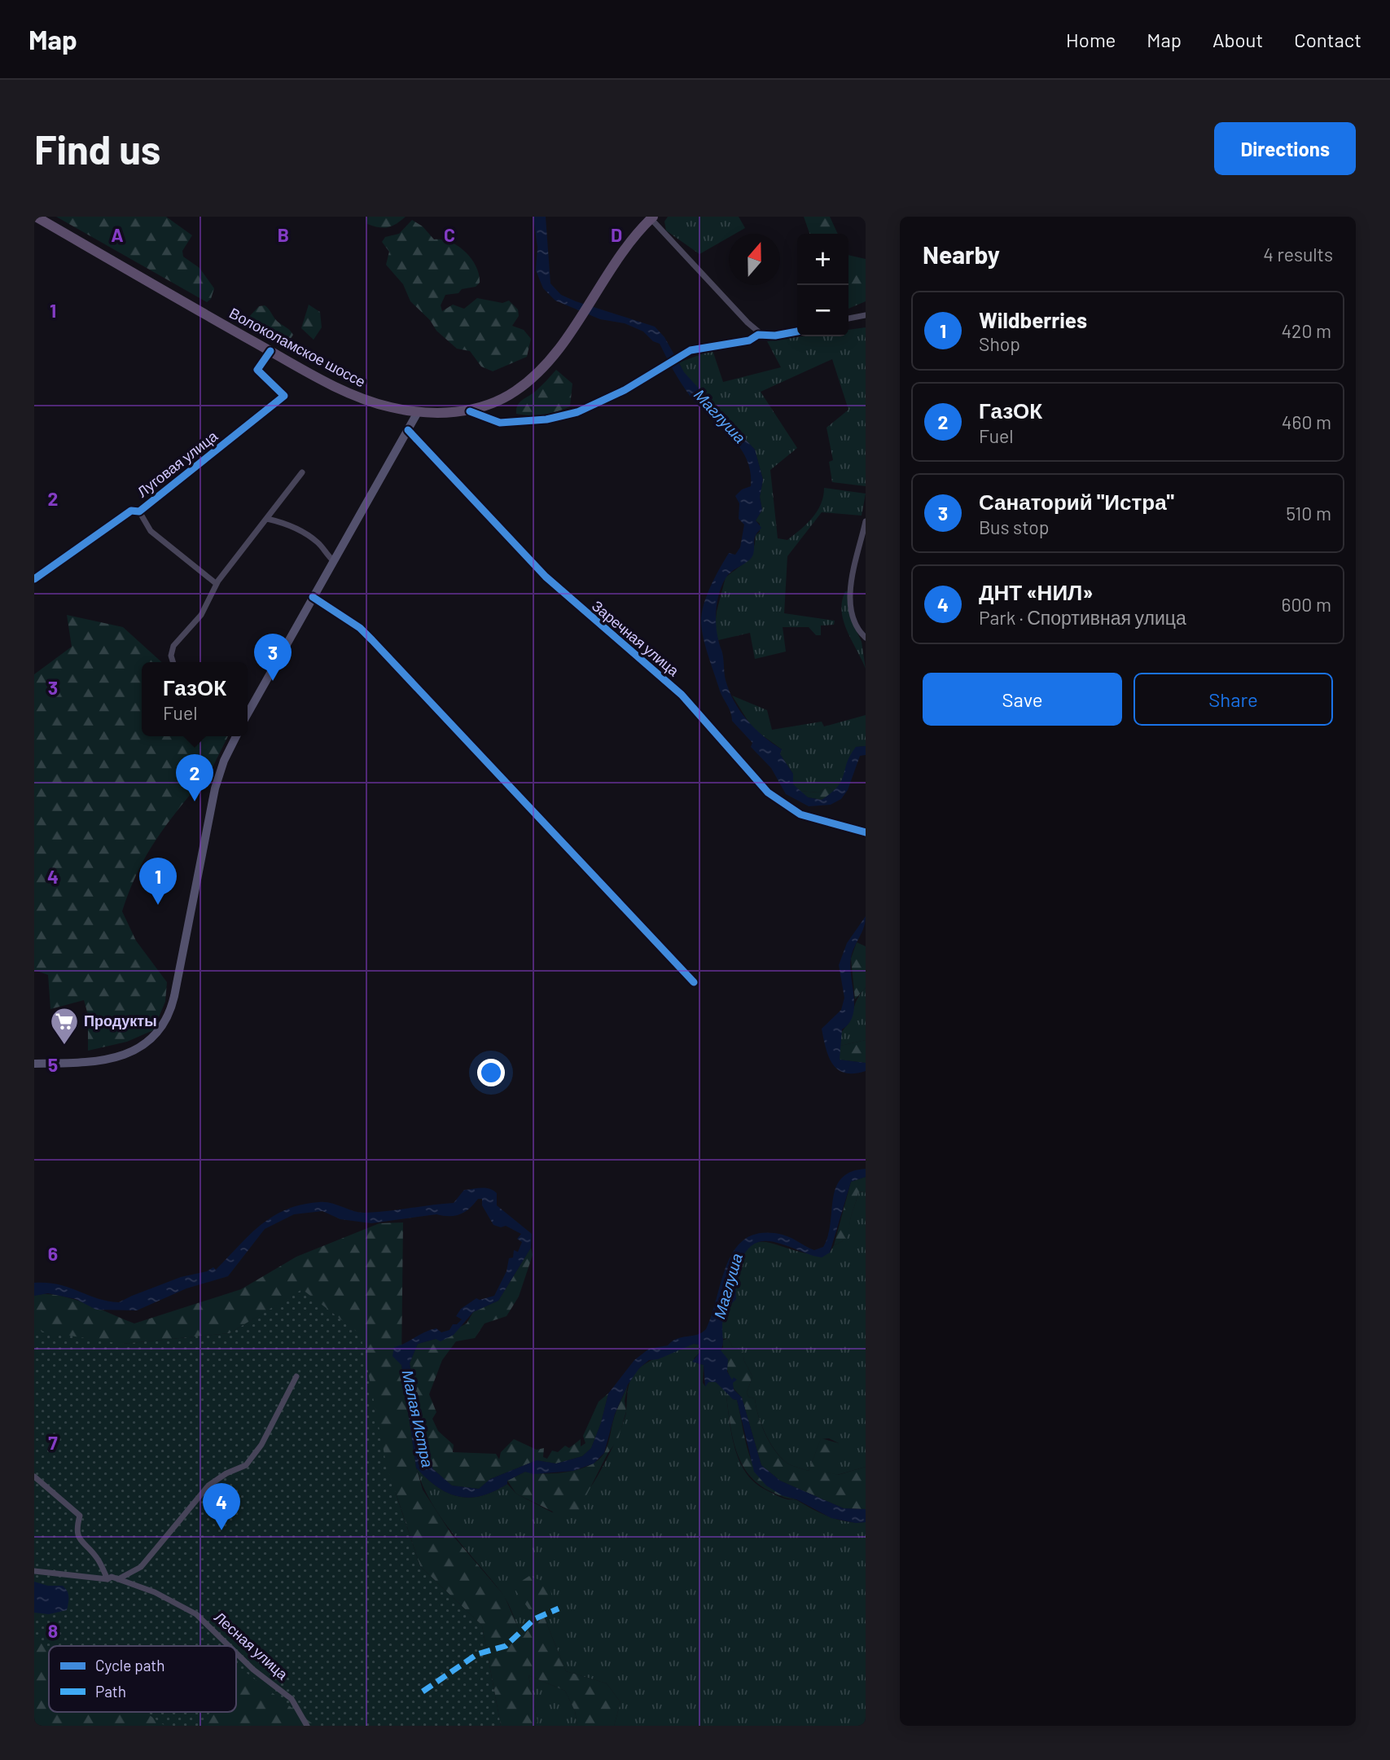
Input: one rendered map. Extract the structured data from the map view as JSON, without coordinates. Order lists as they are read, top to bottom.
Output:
{
  "streets": {
    "main road": ["Волоколамское шоссе"],
    "street": ["Луговая улица", "Заречная улица", "Лесная улица"]
  },
  "crossings": [
    ["Волоколамское шоссе", "Луговая улица"]
  ],
  "water": ["Маглуша", "Малая Истра"],
  "places": {
    "supermarket": ["Продукты"]
  },
  "legend": ["Cycle path", "Path"],
  "north": "top",
  "page": {
    "header": "Map",
    "nav": [
      "Home",
      "Map",
      "About",
      "Contact"
    ],
    "buttons": [
      "Directions",
      ["Save", "Share"]
    ],
    "title": "Find us",
    "heading": ["Nearby", "4 results"],
    "map_buttons": ["+", "−"],
    "list": [
      {
        "mark": "1",
        "name": "Wildberries",
        "note": "Shop",
        "value": "420 m"
      },
      {
        "mark": "2",
        "name": "ГазОК",
        "note": "Fuel",
        "value": "460 m"
      },
      {
        "mark": "3",
        "name": "Санаторий \"Истра\"",
        "note": "Bus stop",
        "value": "510 m"
      },
      {
        "mark": "4",
        "name": "ДНТ «НИЛ»",
        "note": "Park · Спортивная улица",
        "value": "600 m"
      }
    ],
    "pins": [
      "3",
      "2",
      "1",
      "4"
    ],
    "popup": ["ГазОК", "Fuel"]
  },
  "grid": {
    "columns": [
      "A",
      "B",
      "C",
      "D"
    ],
    "rows": [
      "1",
      "2",
      "3",
      "4",
      "5",
      "6",
      "7",
      "8"
    ]
  }
}
